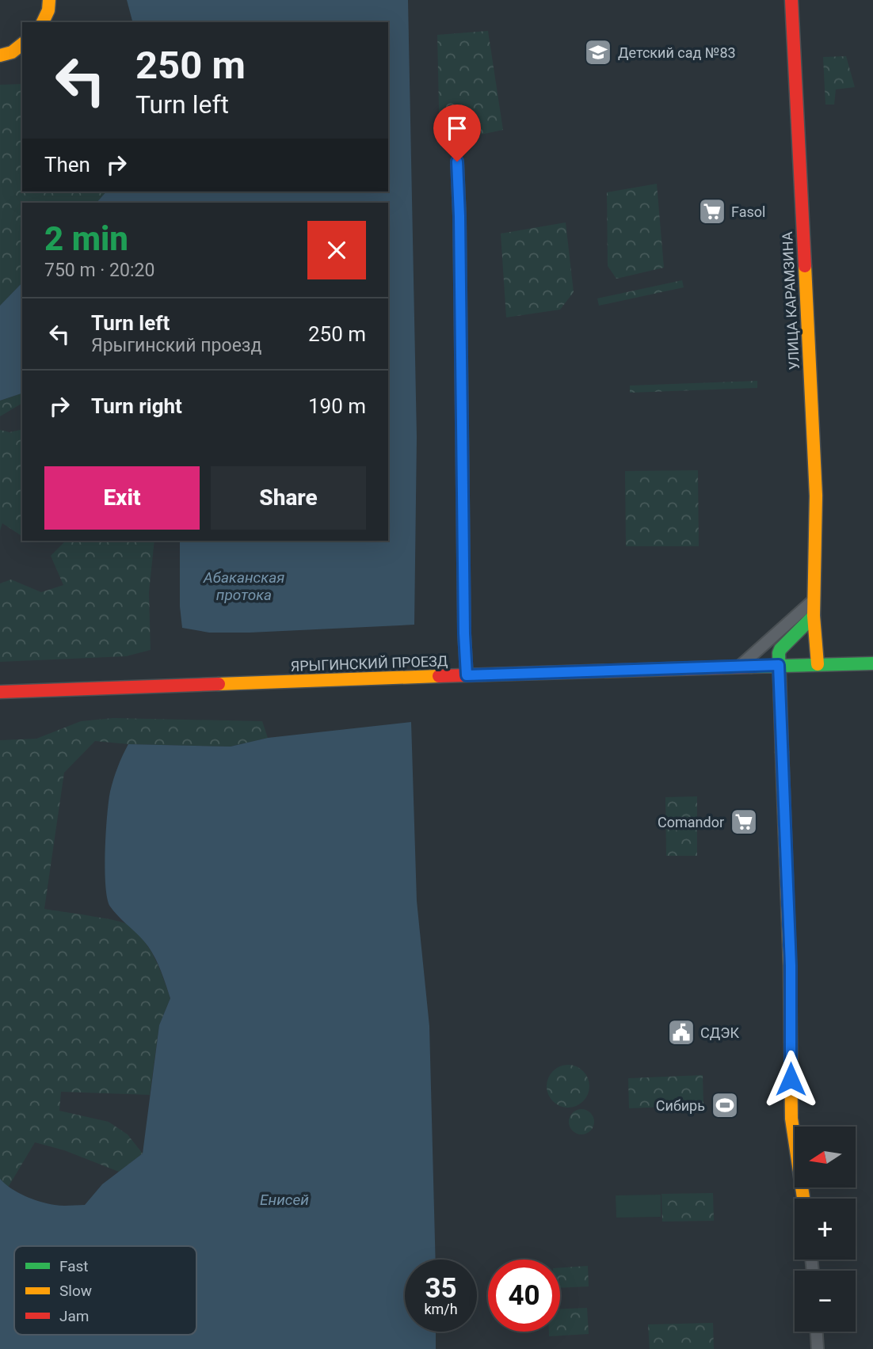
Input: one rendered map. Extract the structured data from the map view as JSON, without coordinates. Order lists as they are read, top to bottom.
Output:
{
  "streets": {
    "street": ["УЛИЦА КАРАМЗИНА", "ЯРЫГИНСКИЙ ПРОЕЗД"]
  },
  "crossings": [
    ["УЛИЦА КАРАМЗИНА", "ЯРЫГИНСКИЙ ПРОЕЗД"]
  ],
  "water": ["Абаканская протока", "Енисей"],
  "places": {
    "school or university": ["Детский сад №83"],
    "supermarket": ["Fasol", "Comandor"],
    "public building": ["СДЭК"],
    "sports": ["Сибирь"]
  },
  "legend": ["Fast", "Slow", "Jam"],
  "north": "left",
  "page": {
    "turn": ["250 m", "Turn left"],
    "then": "Then",
    "heading": ["2 min", "750 m · 20:20"],
    "list": [
      {
        "name": "Turn left",
        "note": "Ярыгинский проезд",
        "value": "250 m"
      },
      {
        "name": "Turn right",
        "value": "190 m"
      }
    ],
    "buttons": ["Exit", "Share"],
    "map_buttons": ["+", "−"],
    "speed": "35 km/h",
    "limit": "40"
  }
}
